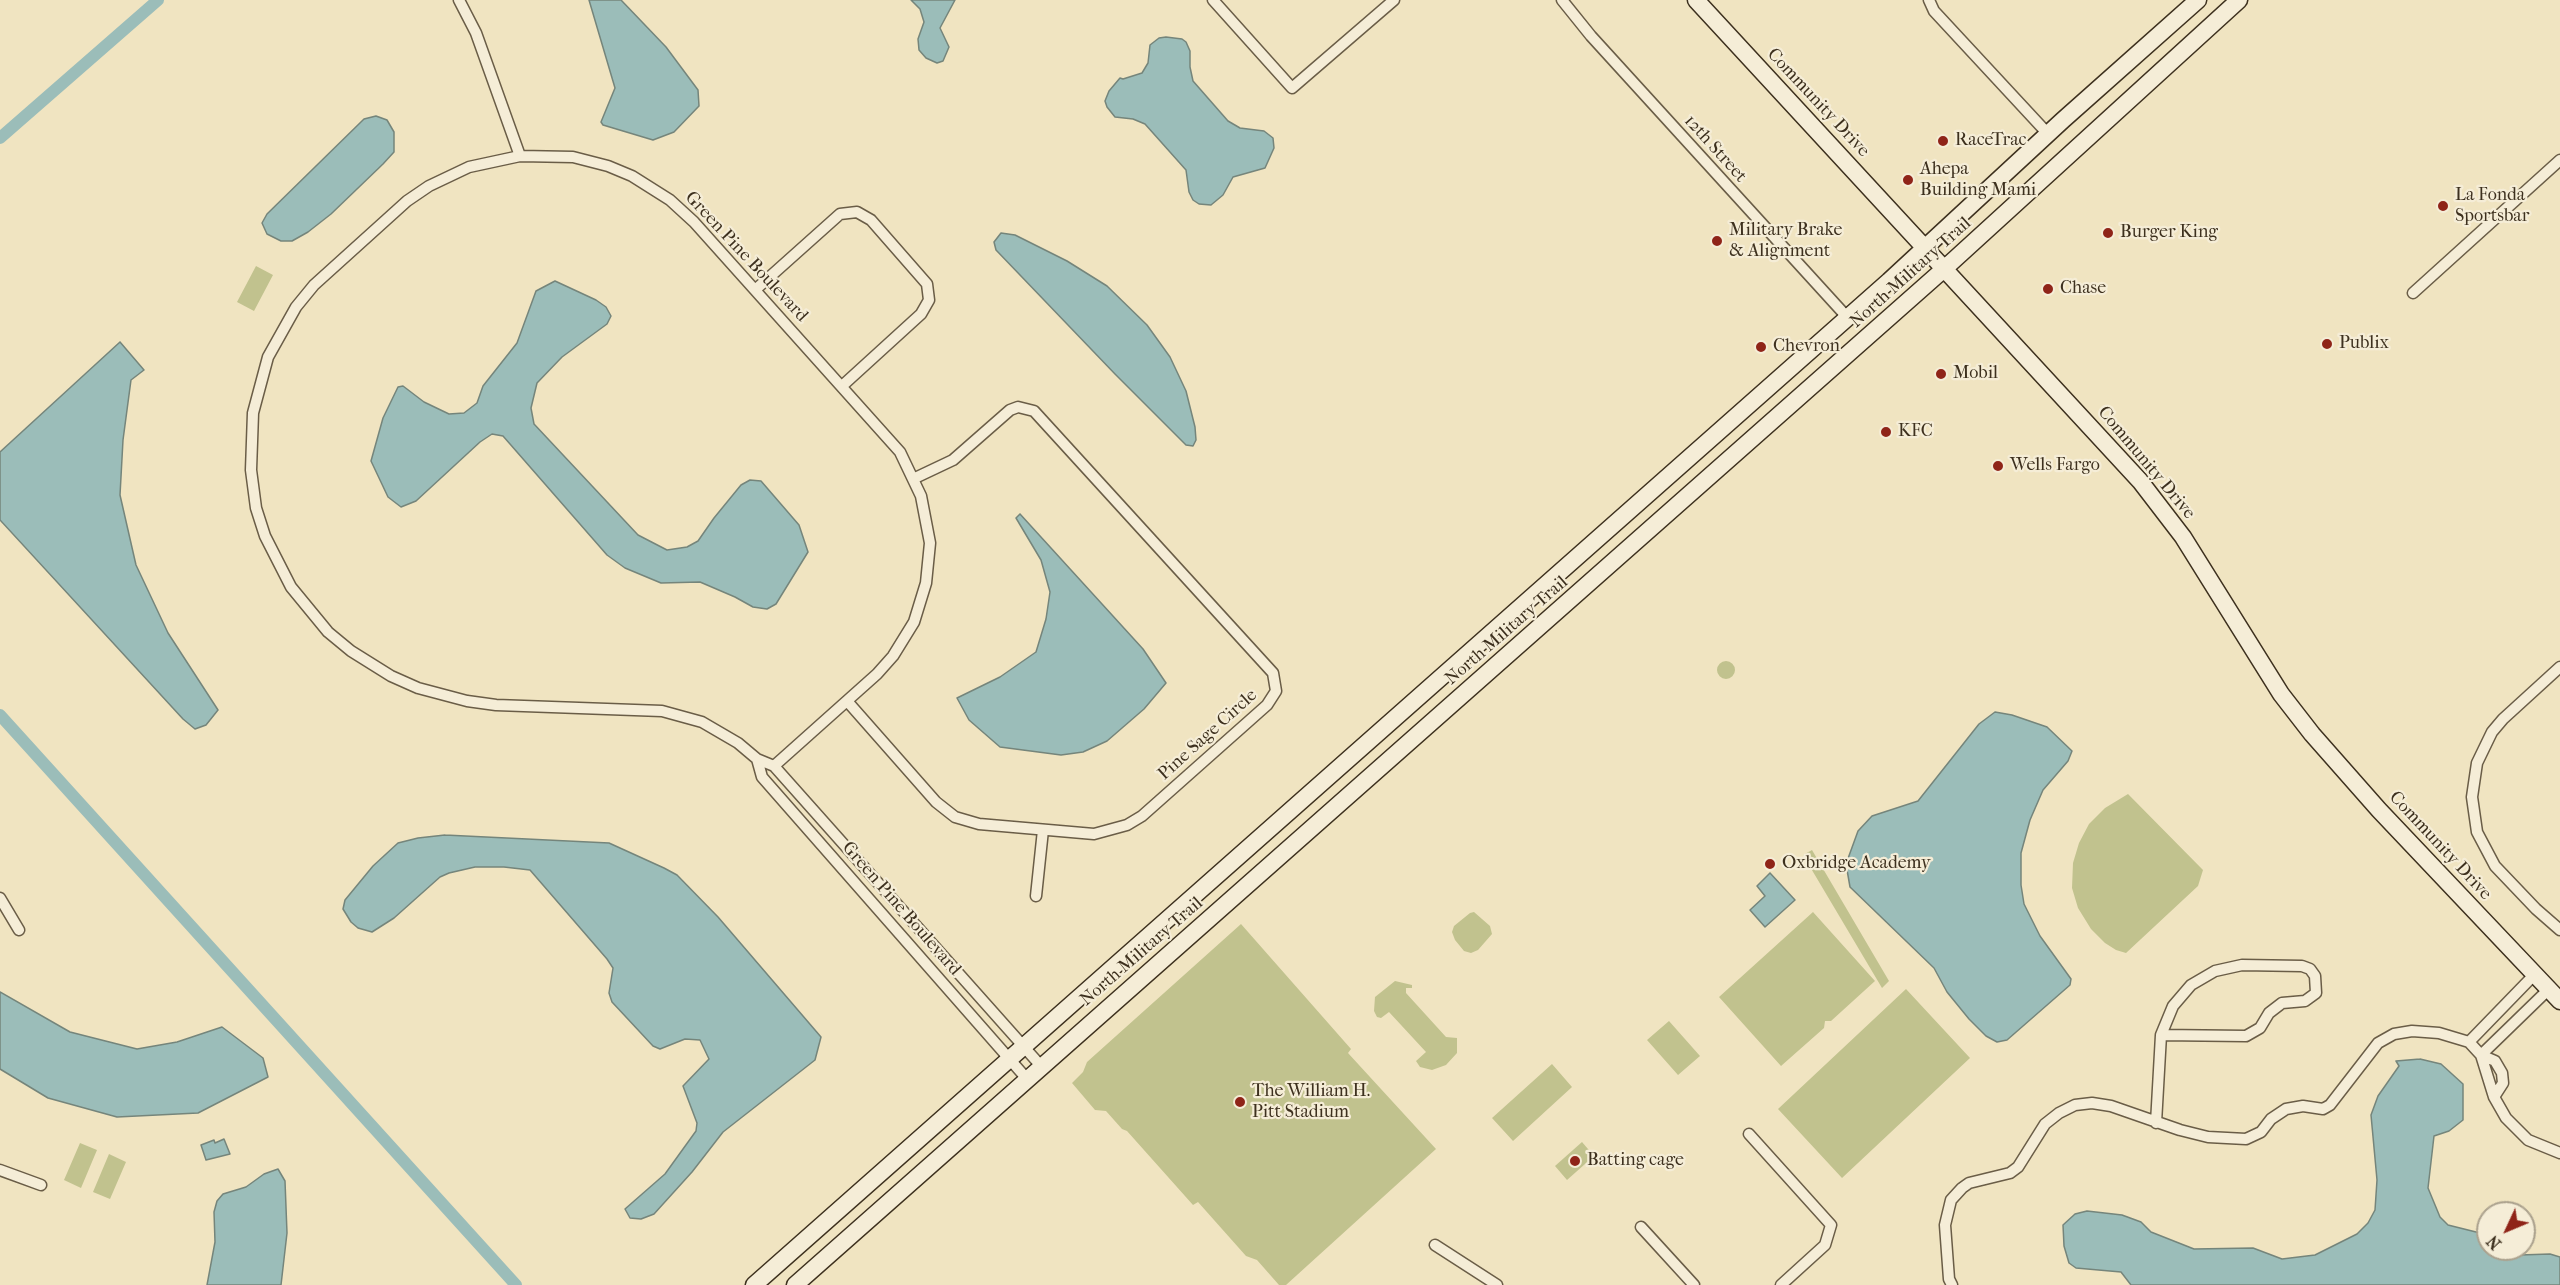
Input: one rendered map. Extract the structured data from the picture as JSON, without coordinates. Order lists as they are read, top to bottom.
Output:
{
  "streets": {
    "main road": ["Community Drive", "North Military Trail"],
    "street": ["12th Street", "Green Pine Boulevard", "Pine Sage Circle"]
  },
  "crossings": [
    ["Community Drive", "North Military Trail"],
    ["12th Street", "North Military Trail"],
    ["Green Pine Boulevard", "North Military Trail"],
    ["Green Pine Boulevard", "Pine Sage Circle"]
  ],
  "places": [
    "RaceTrac",
    "Ahepa Building Mami",
    "La Fonda Sportsbar",
    "Burger King",
    "Military Brake & Alignment",
    "Chase",
    "Publix",
    "Chevron",
    "Mobil",
    "KFC",
    "Wells Fargo",
    "Oxbridge Academy",
    "The William H. Pitt Stadium",
    "Batting cage"
  ],
  "north": "bottom left"
}
